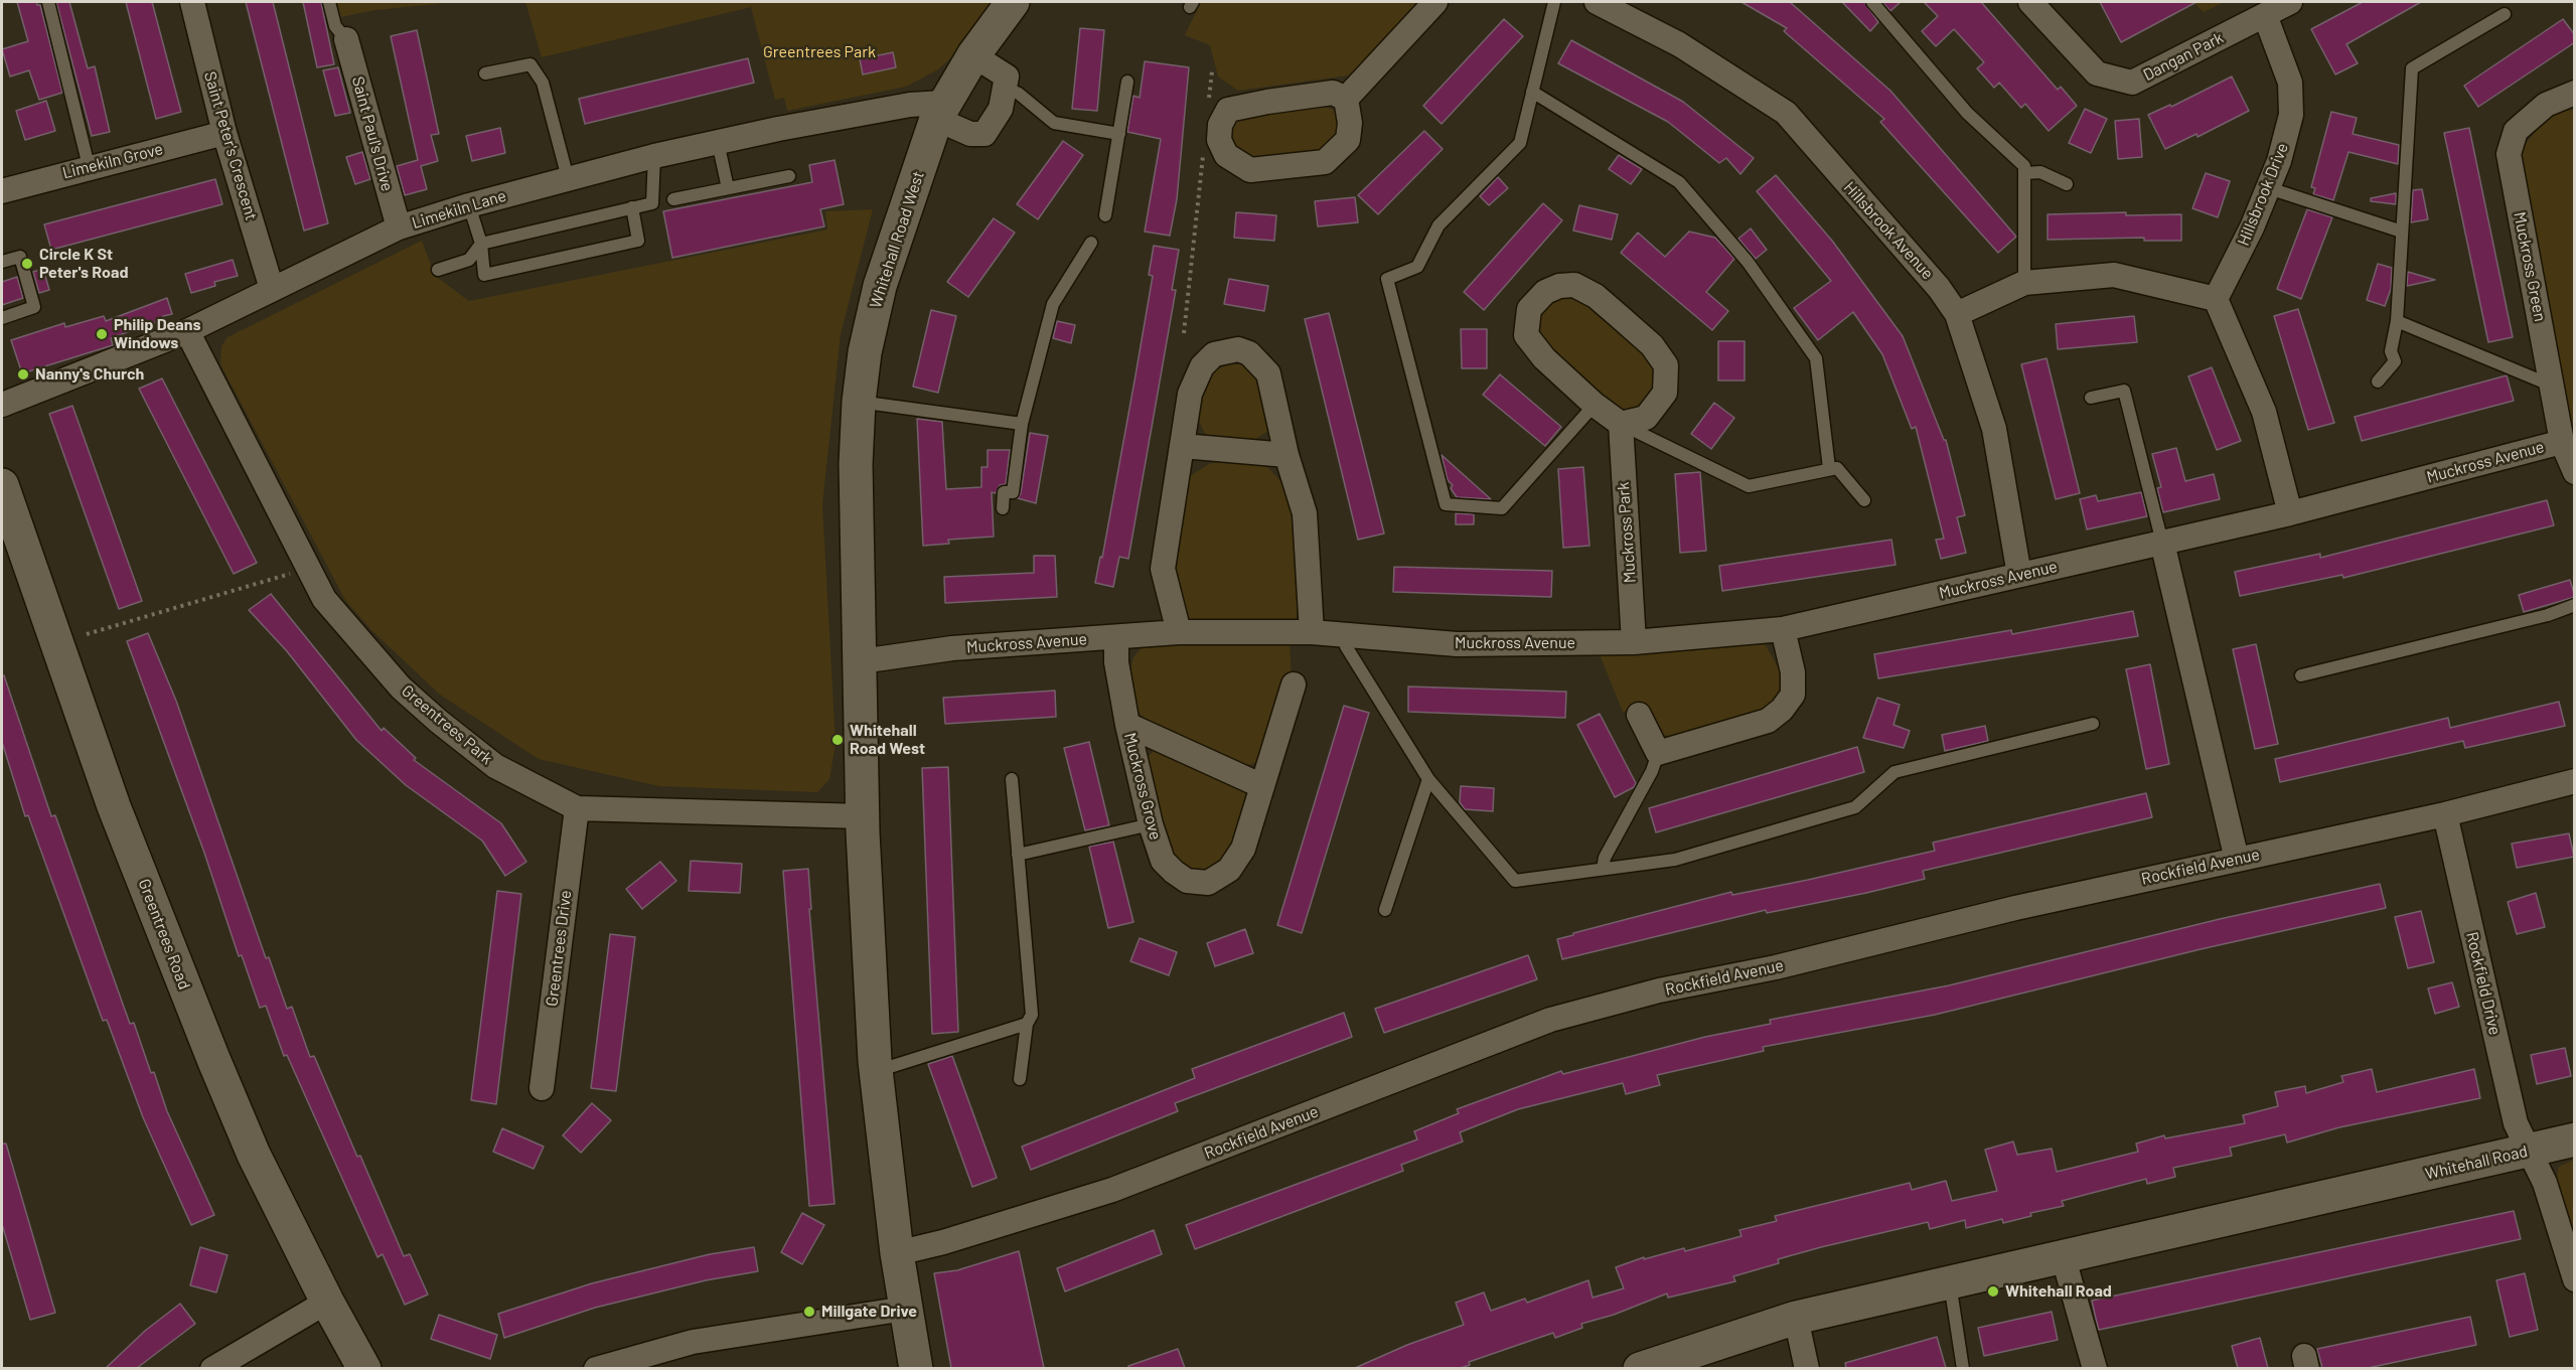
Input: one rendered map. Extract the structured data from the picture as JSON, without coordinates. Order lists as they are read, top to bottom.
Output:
{
  "streets": {
    "street": [
      "Dangan Park",
      "Saint Paul's Drive",
      "Saint Peter's Crescent",
      "Limekiln Grove",
      "Hillsbrook Drive",
      "Limekiln Lane",
      "Hillsbrook Avenue",
      "Whitehall Road West",
      "Muckross Green",
      "Muckross Avenue",
      "Muckross Park",
      "Greentrees Park",
      "Muckross Grove",
      "Rockfield Avenue",
      "Greentrees Road",
      "Greentrees Drive",
      "Rockfield Drive",
      "Whitehall Road"
    ]
  },
  "crossings": [
    ["Dangan Park", "Hillsbrook Drive"],
    ["Saint Paul's Drive", "Limekiln Lane"],
    ["Saint Peter's Crescent", "Limekiln Grove"],
    ["Saint Peter's Crescent", "Limekiln Lane"],
    ["Limekiln Lane", "Whitehall Road West"],
    ["Limekiln Lane", "Greentrees Park"],
    ["Hillsbrook Avenue", "Muckross Avenue"],
    ["Whitehall Road West", "Muckross Avenue"],
    ["Whitehall Road West", "Greentrees Park"],
    ["Whitehall Road West", "Rockfield Avenue"],
    ["Muckross Green", "Muckross Avenue"],
    ["Muckross Avenue", "Muckross Park"],
    ["Muckross Avenue", "Muckross Grove"],
    ["Greentrees Park", "Greentrees Drive"],
    ["Rockfield Avenue", "Rockfield Drive"],
    ["Rockfield Drive", "Whitehall Road"]
  ],
  "parks": ["Greentrees Park"],
  "places": [
    "Circle K St Peter's Road",
    "Philip Deans Windows",
    "Nanny's Church",
    "Whitehall Road West",
    "Whitehall Road",
    "Millgate Drive"
  ]
}
